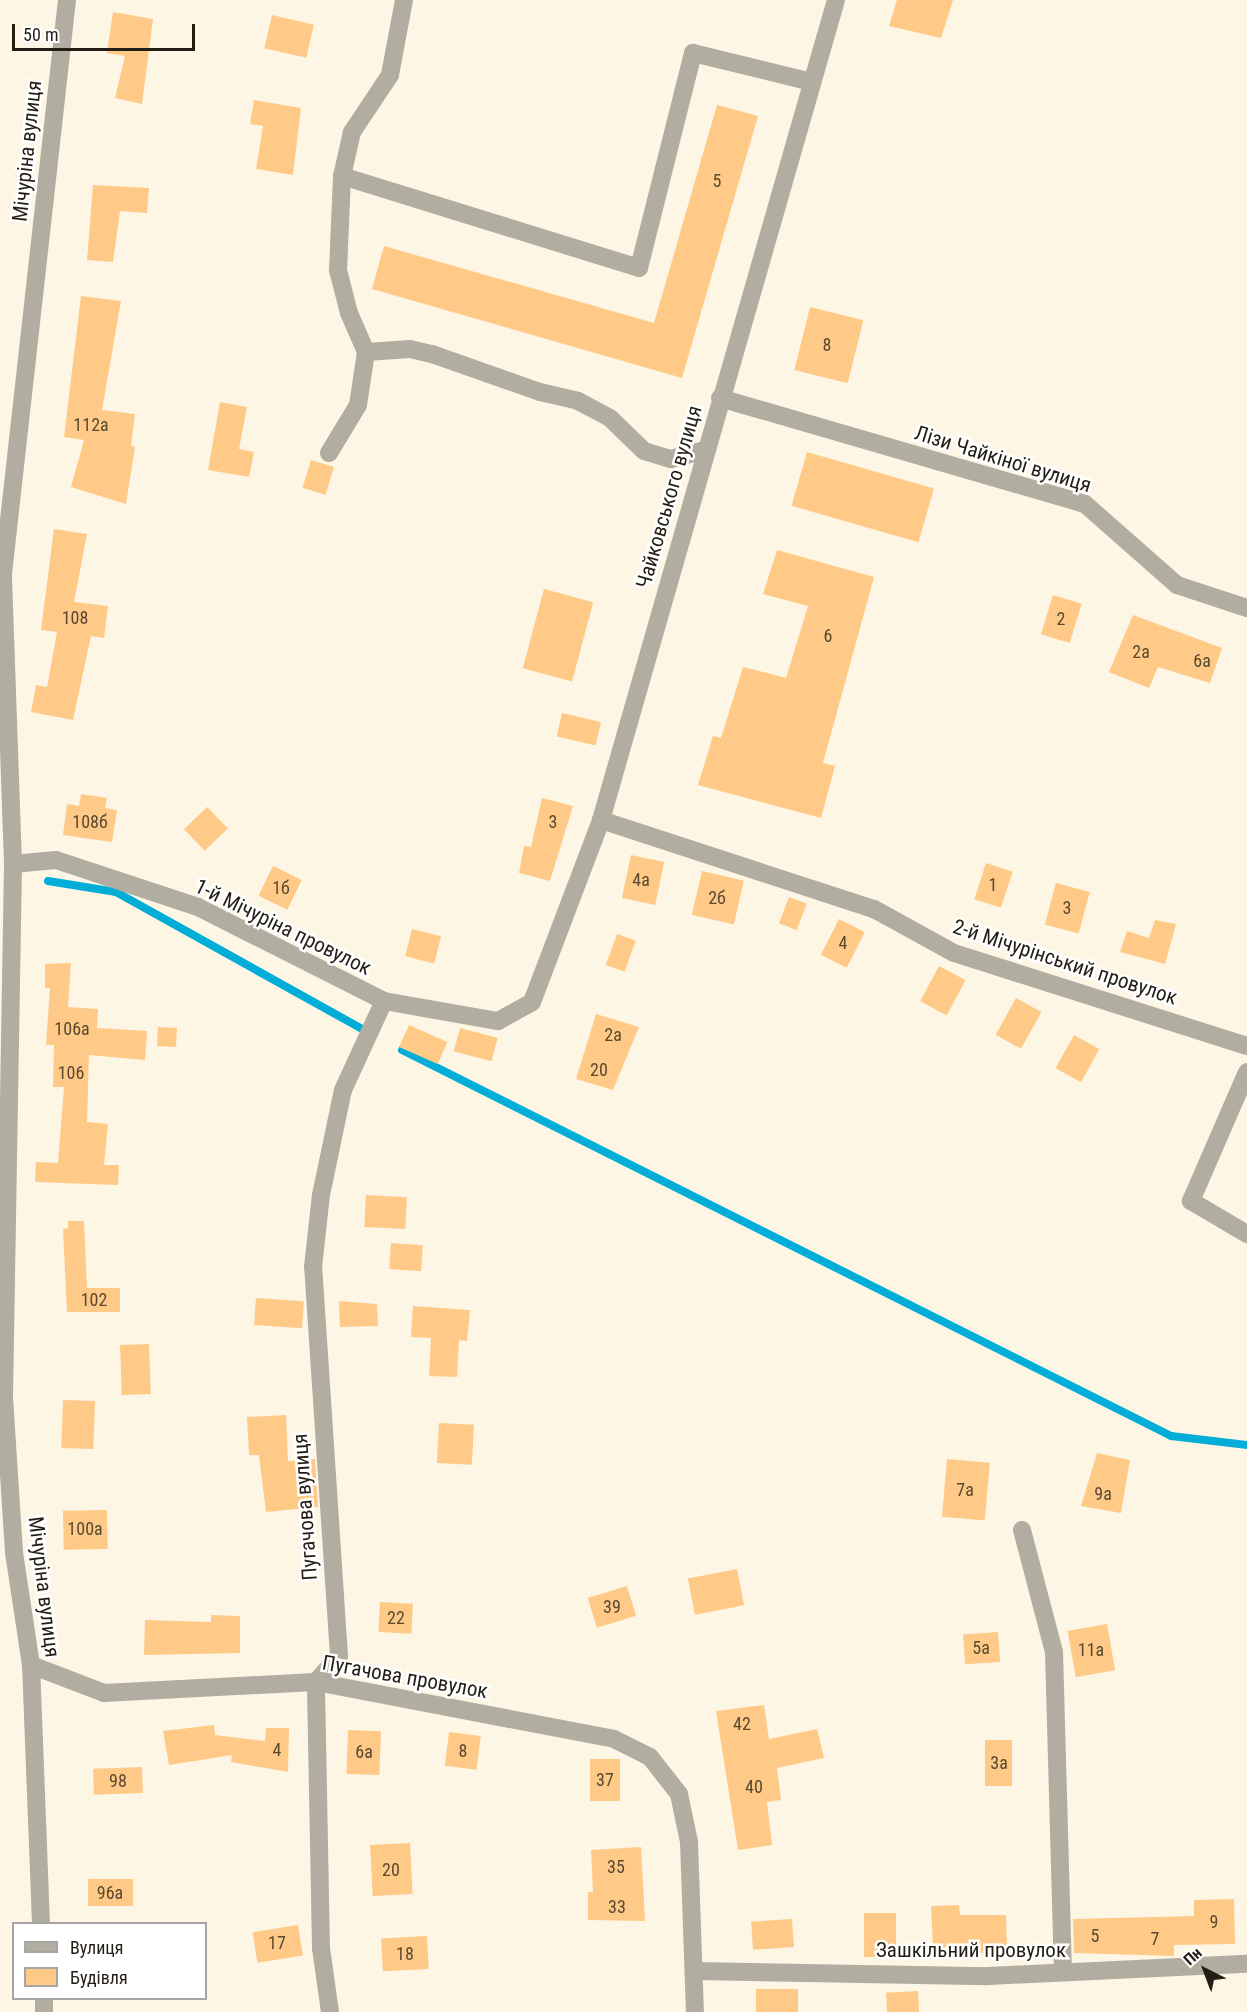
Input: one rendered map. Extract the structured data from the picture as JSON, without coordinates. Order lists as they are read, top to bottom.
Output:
{
  "streets": {
    "street": [
      "Мічуріна вулиця",
      "Лізи Чайкіної вулиця",
      "Чайковського вулиця",
      "1-й Мічуріна провулок",
      "2-й Мічурінський провулок",
      "Пугачова вулиця",
      "Пугачова провулок",
      "Зашкільний провулок"
    ]
  },
  "crossings": [
    ["Мічуріна вулиця", "1-й Мічуріна провулок"],
    ["Мічуріна вулиця", "Пугачова провулок"],
    ["Лізи Чайкіної вулиця", "Чайковського вулиця"],
    ["Чайковського вулиця", "1-й Мічуріна провулок"],
    ["Чайковського вулиця", "2-й Мічурінський провулок"],
    ["1-й Мічуріна провулок", "Пугачова вулиця"],
    ["Пугачова вулиця", "Пугачова провулок"],
    ["Пугачова провулок", "Зашкільний провулок"]
  ],
  "house_numbers": [
    "5",
    "8",
    "112а",
    "108",
    "2",
    "6",
    "2а",
    "6а",
    "108б",
    "3",
    "4а",
    "1",
    "1б",
    "2б",
    "3",
    "4",
    "106а",
    "2а",
    "20",
    "106",
    "102",
    "7а",
    "9а",
    "100а",
    "39",
    "22",
    "5а",
    "11а",
    "42",
    "4",
    "8",
    "6а",
    "3а",
    "37",
    "98",
    "40",
    "35",
    "20",
    "96а",
    "33",
    "9",
    "5",
    "7",
    "17",
    "18"
  ],
  "legend": ["Вулиця", "Будівля"],
  "scale_bar": "50 m",
  "north": "top left"
}
